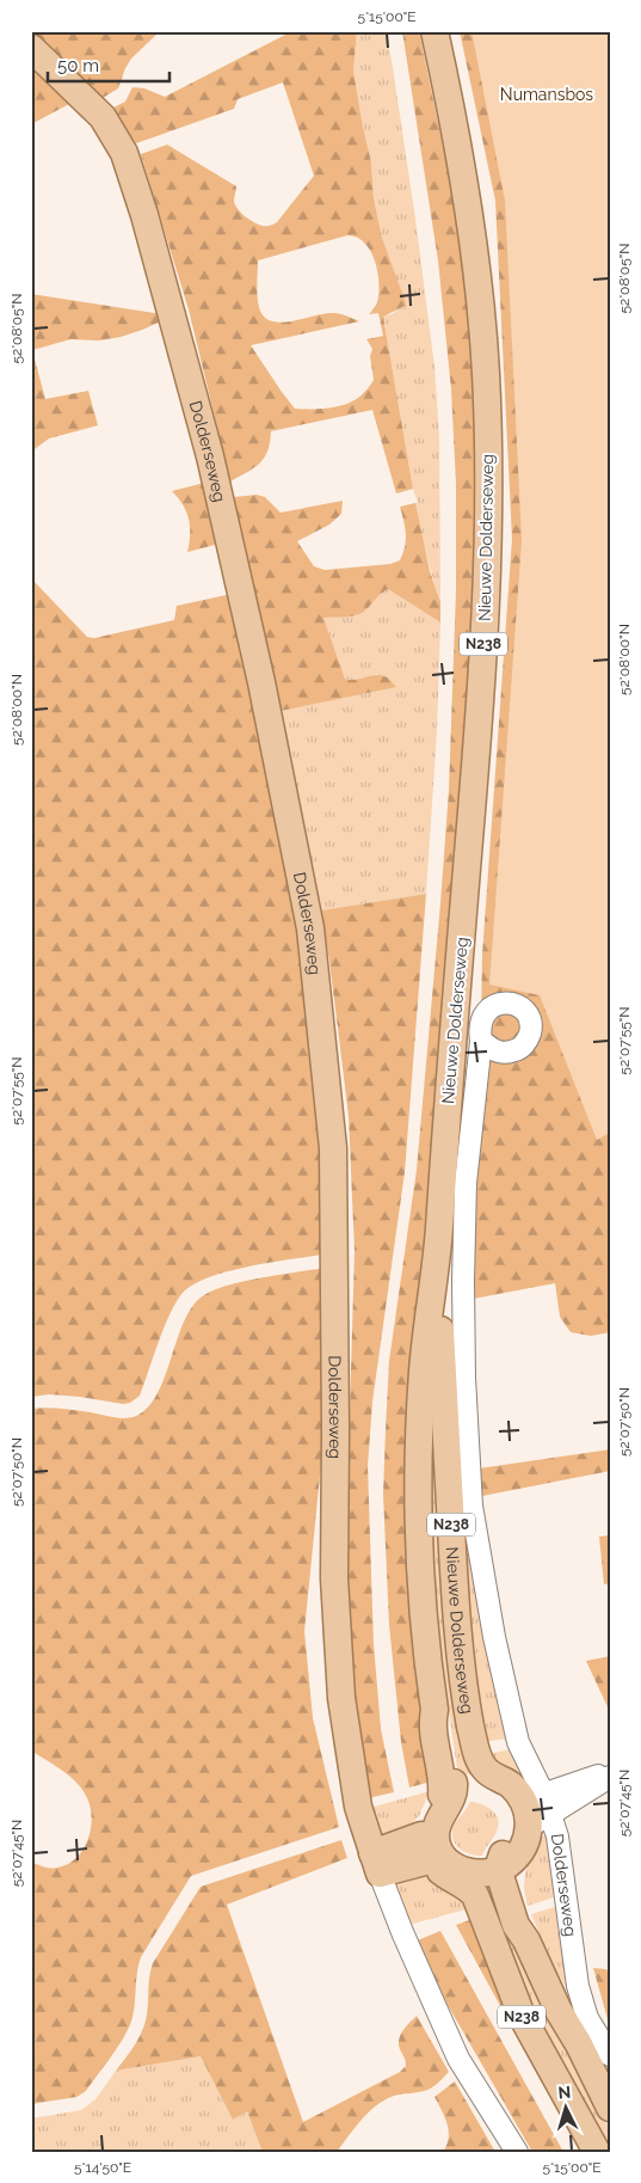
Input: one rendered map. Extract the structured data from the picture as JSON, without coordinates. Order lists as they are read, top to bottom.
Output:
{
  "streets": {
    "main road": ["Dolderseweg", "Nieuwe Dolderseweg", "N238"]
  },
  "crossings": [
    ["Dolderseweg", "Nieuwe Dolderseweg"],
    ["Dolderseweg", "N238"],
    ["Nieuwe Dolderseweg", "N238"]
  ],
  "parks": ["Numansbos"],
  "scale_bar": "50 m",
  "north": "top",
  "coordinates": [
    "5°15'00\"E",
    "52°08'05\"N",
    "52°08'00\"N",
    "52°07'55\"N",
    "52°07'50\"N",
    "52°07'45\"N",
    "5°14'50\"E"
  ]
}
